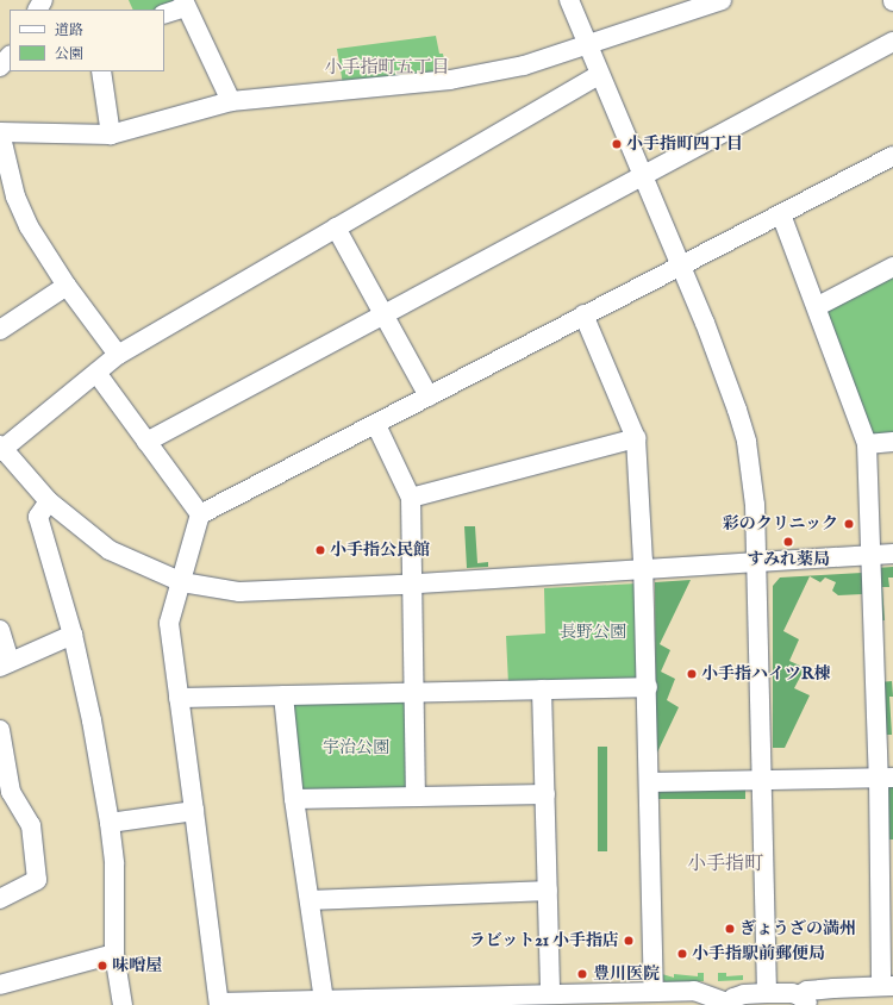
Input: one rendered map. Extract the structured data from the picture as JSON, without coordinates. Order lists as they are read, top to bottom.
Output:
{
  "districts": ["小手指町五丁目", "小手指町"],
  "parks": ["長野公園", "宇治公園"],
  "places": [
    "小手指町四丁目",
    "彩のクリニック",
    "すみれ薬局",
    "小手指公民館",
    "小手指ハイツR棟",
    "ぎょうざの満州",
    "ラビット21 小手指店",
    "小手指駅前郵便局",
    "味噌屋",
    "豊川医院"
  ],
  "legend": ["道路", "公園"]
}
